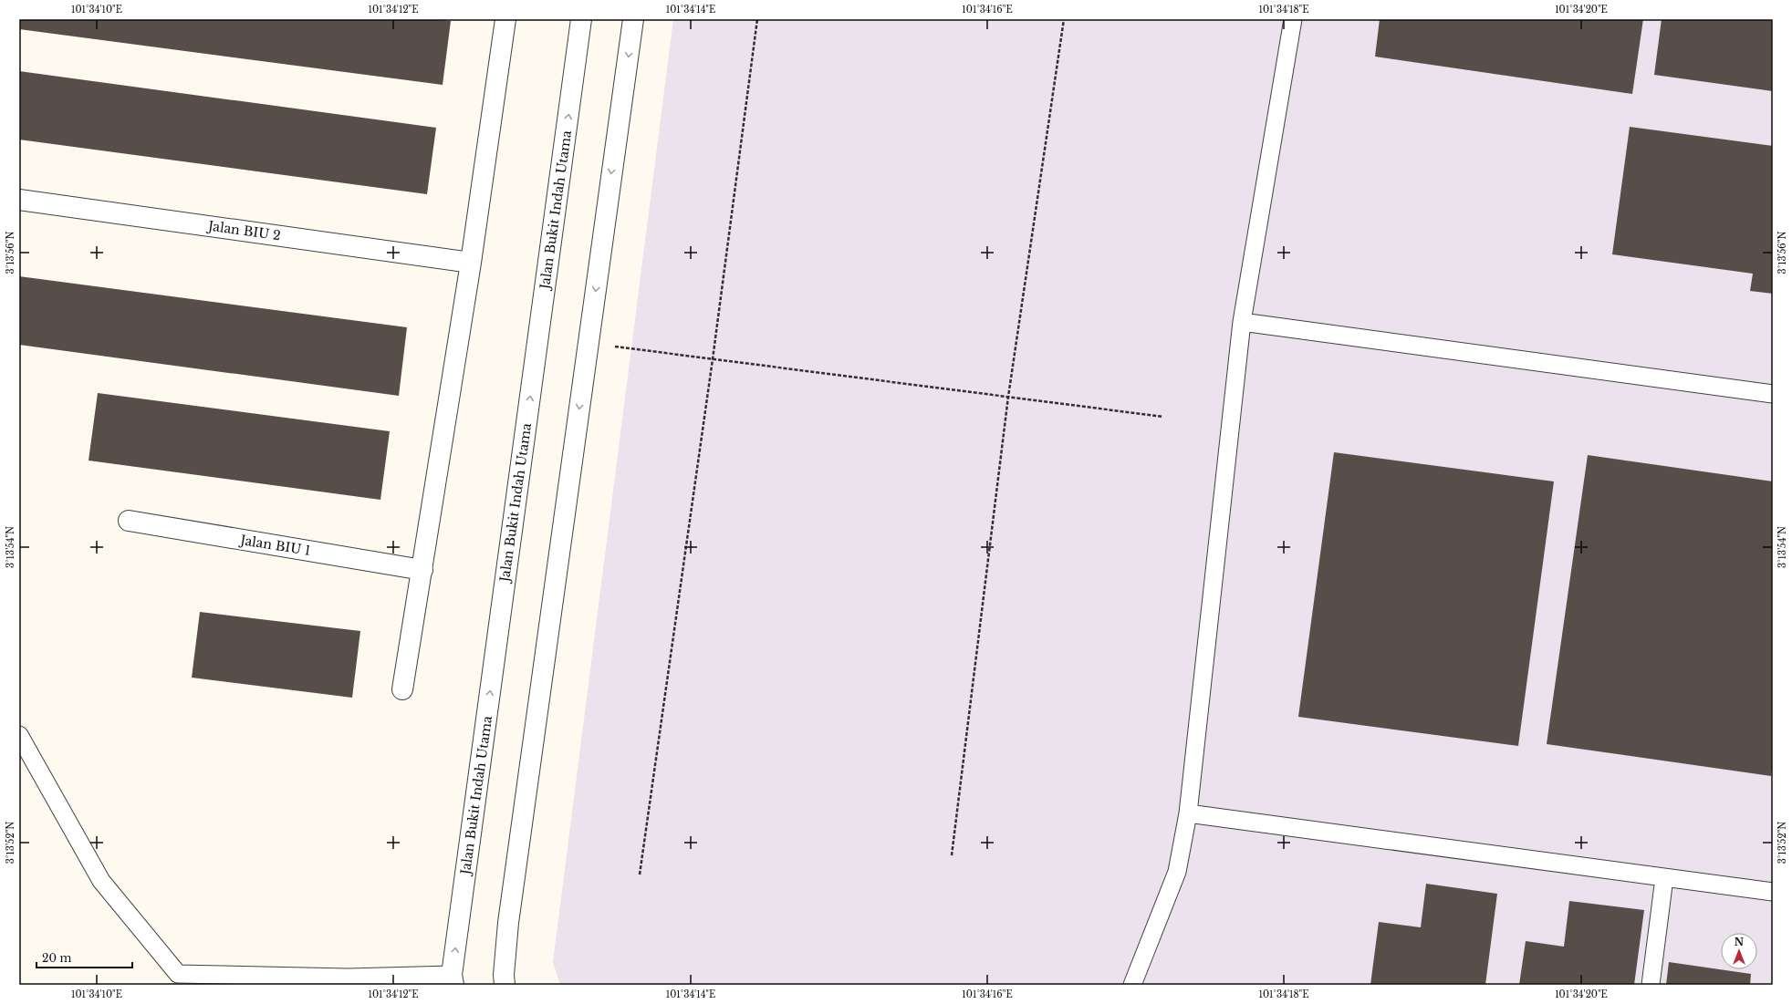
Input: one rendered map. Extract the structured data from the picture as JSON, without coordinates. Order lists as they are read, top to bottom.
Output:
{
  "streets": {
    "street": ["Jalan Bukit Indah Utama", "Jalan BIU 2", "Jalan BIU 1"]
  },
  "scale_bar": "20 m",
  "north": "top",
  "coordinates": [
    "101°34'10\"E",
    "101°34'12\"E",
    "101°34'14\"E",
    "101°34'16\"E",
    "101°34'18\"E",
    "101°34'20\"E",
    "3°13'56\"N",
    "3°13'54\"N",
    "3°13'52\"N"
  ]
}
